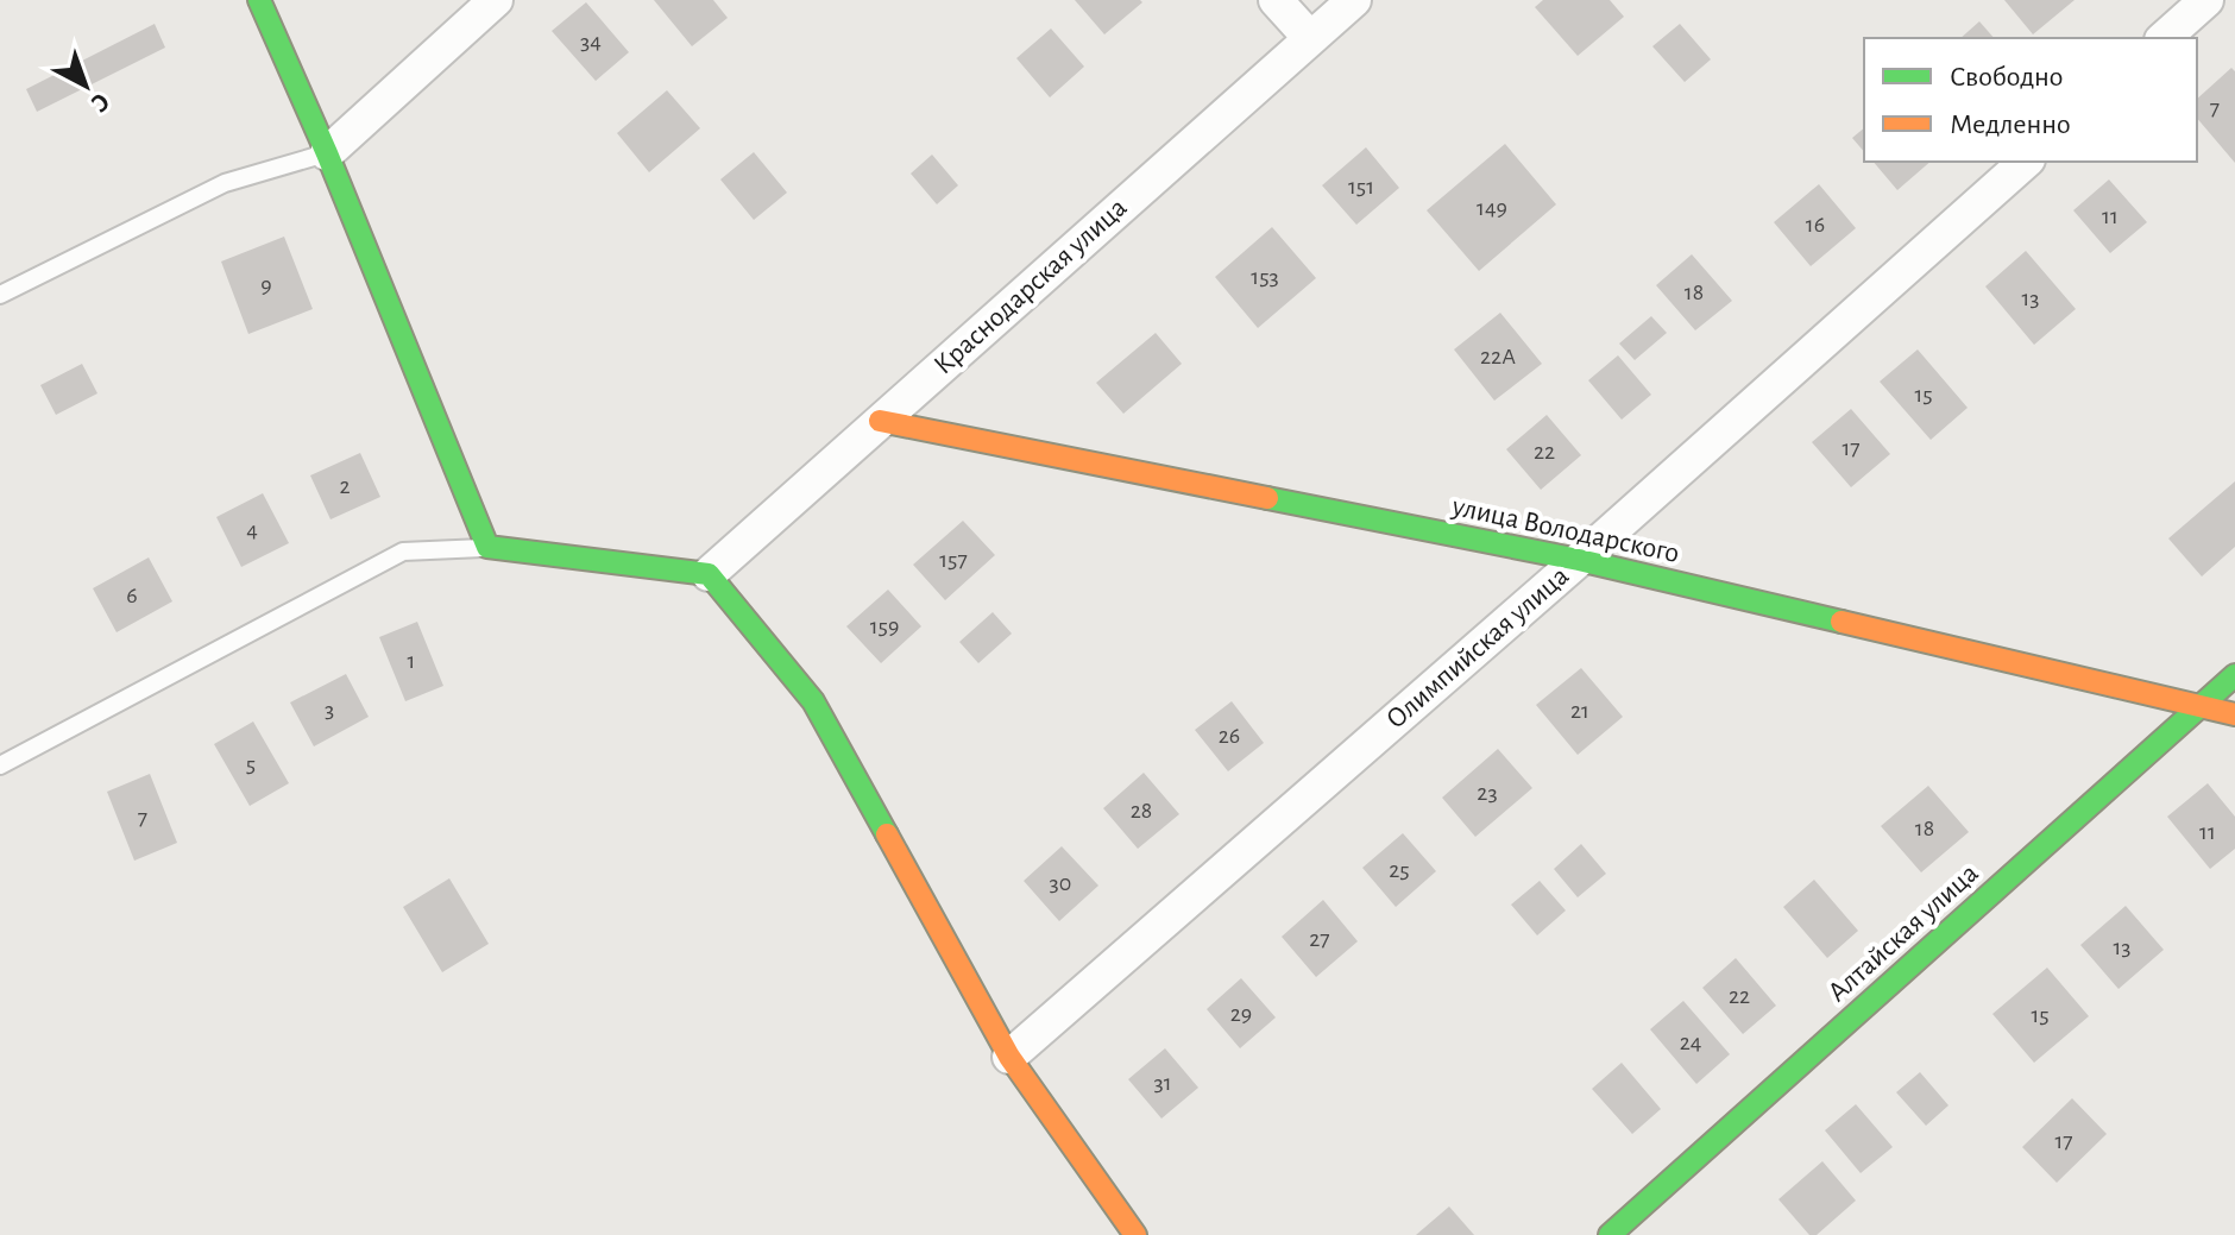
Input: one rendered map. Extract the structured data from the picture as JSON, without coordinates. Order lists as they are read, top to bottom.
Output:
{
  "streets": {
    "street": [
      "Краснодарская улица",
      "улица Володарского",
      "Олимпийская улица",
      "Алтайская улица"
    ]
  },
  "crossings": [
    ["Краснодарская улица", "улица Володарского"],
    ["улица Володарского", "Олимпийская улица"],
    ["улица Володарского", "Алтайская улица"]
  ],
  "house_numbers": [
    "34",
    "7",
    "151",
    "149",
    "11",
    "16",
    "153",
    "9",
    "18",
    "13",
    "22А",
    "15",
    "17",
    "22",
    "2",
    "4",
    "157",
    "6",
    "159",
    "1",
    "3",
    "21",
    "26",
    "5",
    "23",
    "28",
    "7",
    "18",
    "11",
    "25",
    "30",
    "27",
    "13",
    "22",
    "29",
    "15",
    "24",
    "31",
    "17"
  ],
  "legend": ["Свободно", "Медленно"],
  "north": "bottom right"
}
